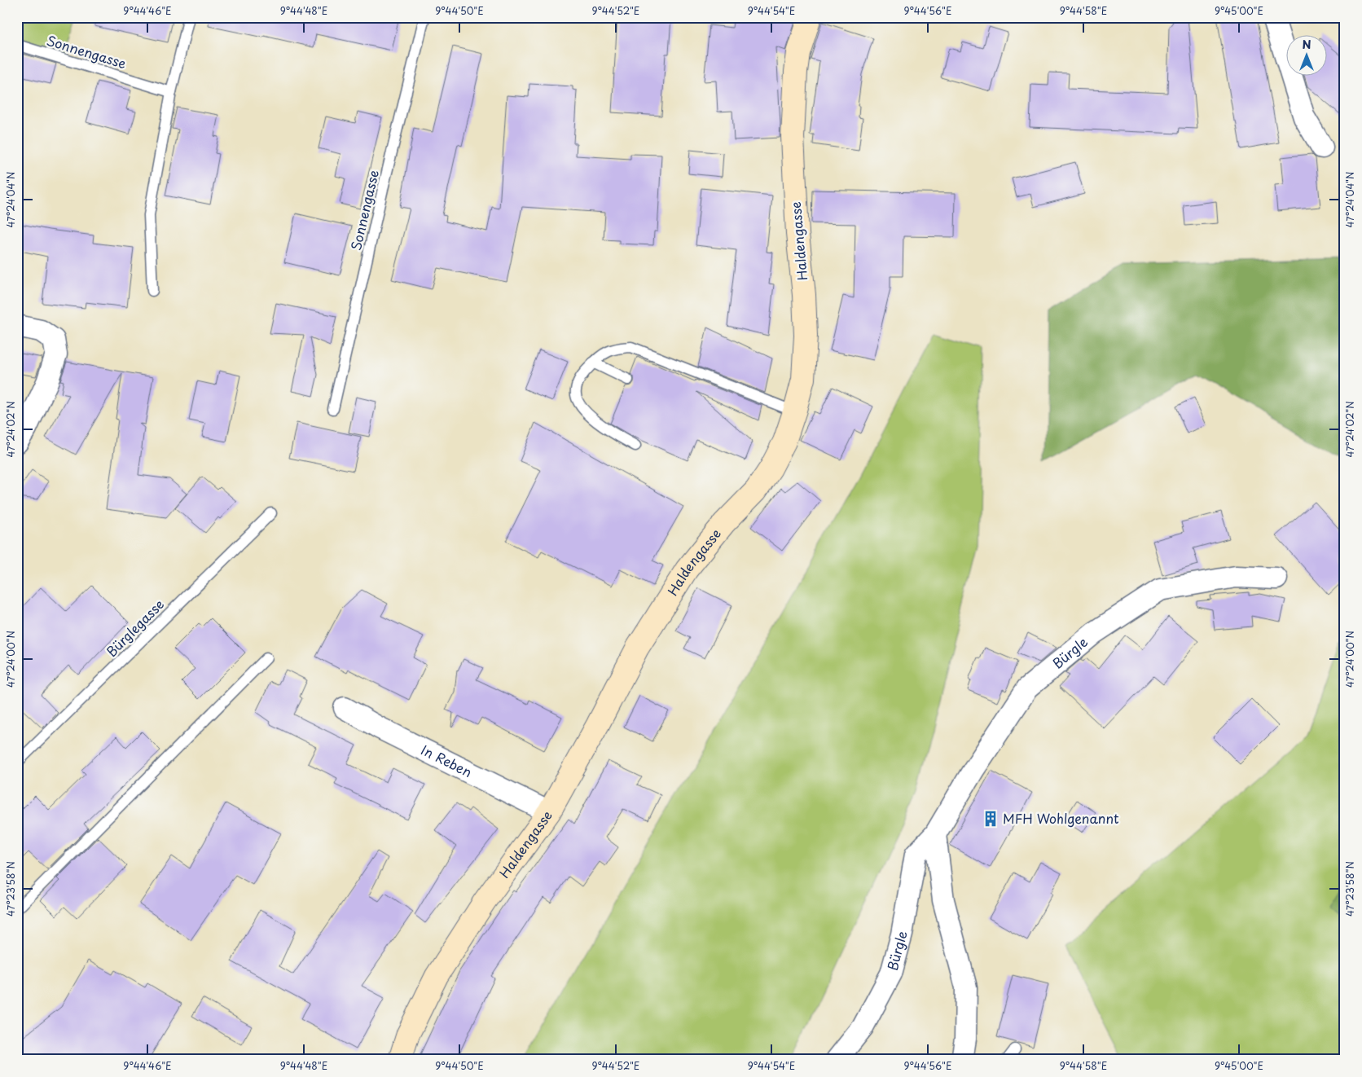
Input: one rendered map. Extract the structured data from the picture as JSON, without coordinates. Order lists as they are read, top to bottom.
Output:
{
  "streets": {
    "street": ["Haldengasse", "Bürgle", "In Reben"],
    "lane": ["Sonnengasse", "Bürglegasse"]
  },
  "crossings": [
    ["Haldengasse", "In Reben"]
  ],
  "places": {
    "building": ["MFH Wohlgenannt"]
  },
  "north": "top",
  "coordinates": [
    "9°44'46\"E",
    "9°44'48\"E",
    "9°44'50\"E",
    "9°44'52\"E",
    "9°44'54\"E",
    "9°44'56\"E",
    "9°44'58\"E",
    "9°45'00\"E",
    "47°24'04\"N",
    "47°24'02\"N",
    "47°24'00\"N",
    "47°23'58\"N"
  ]
}
